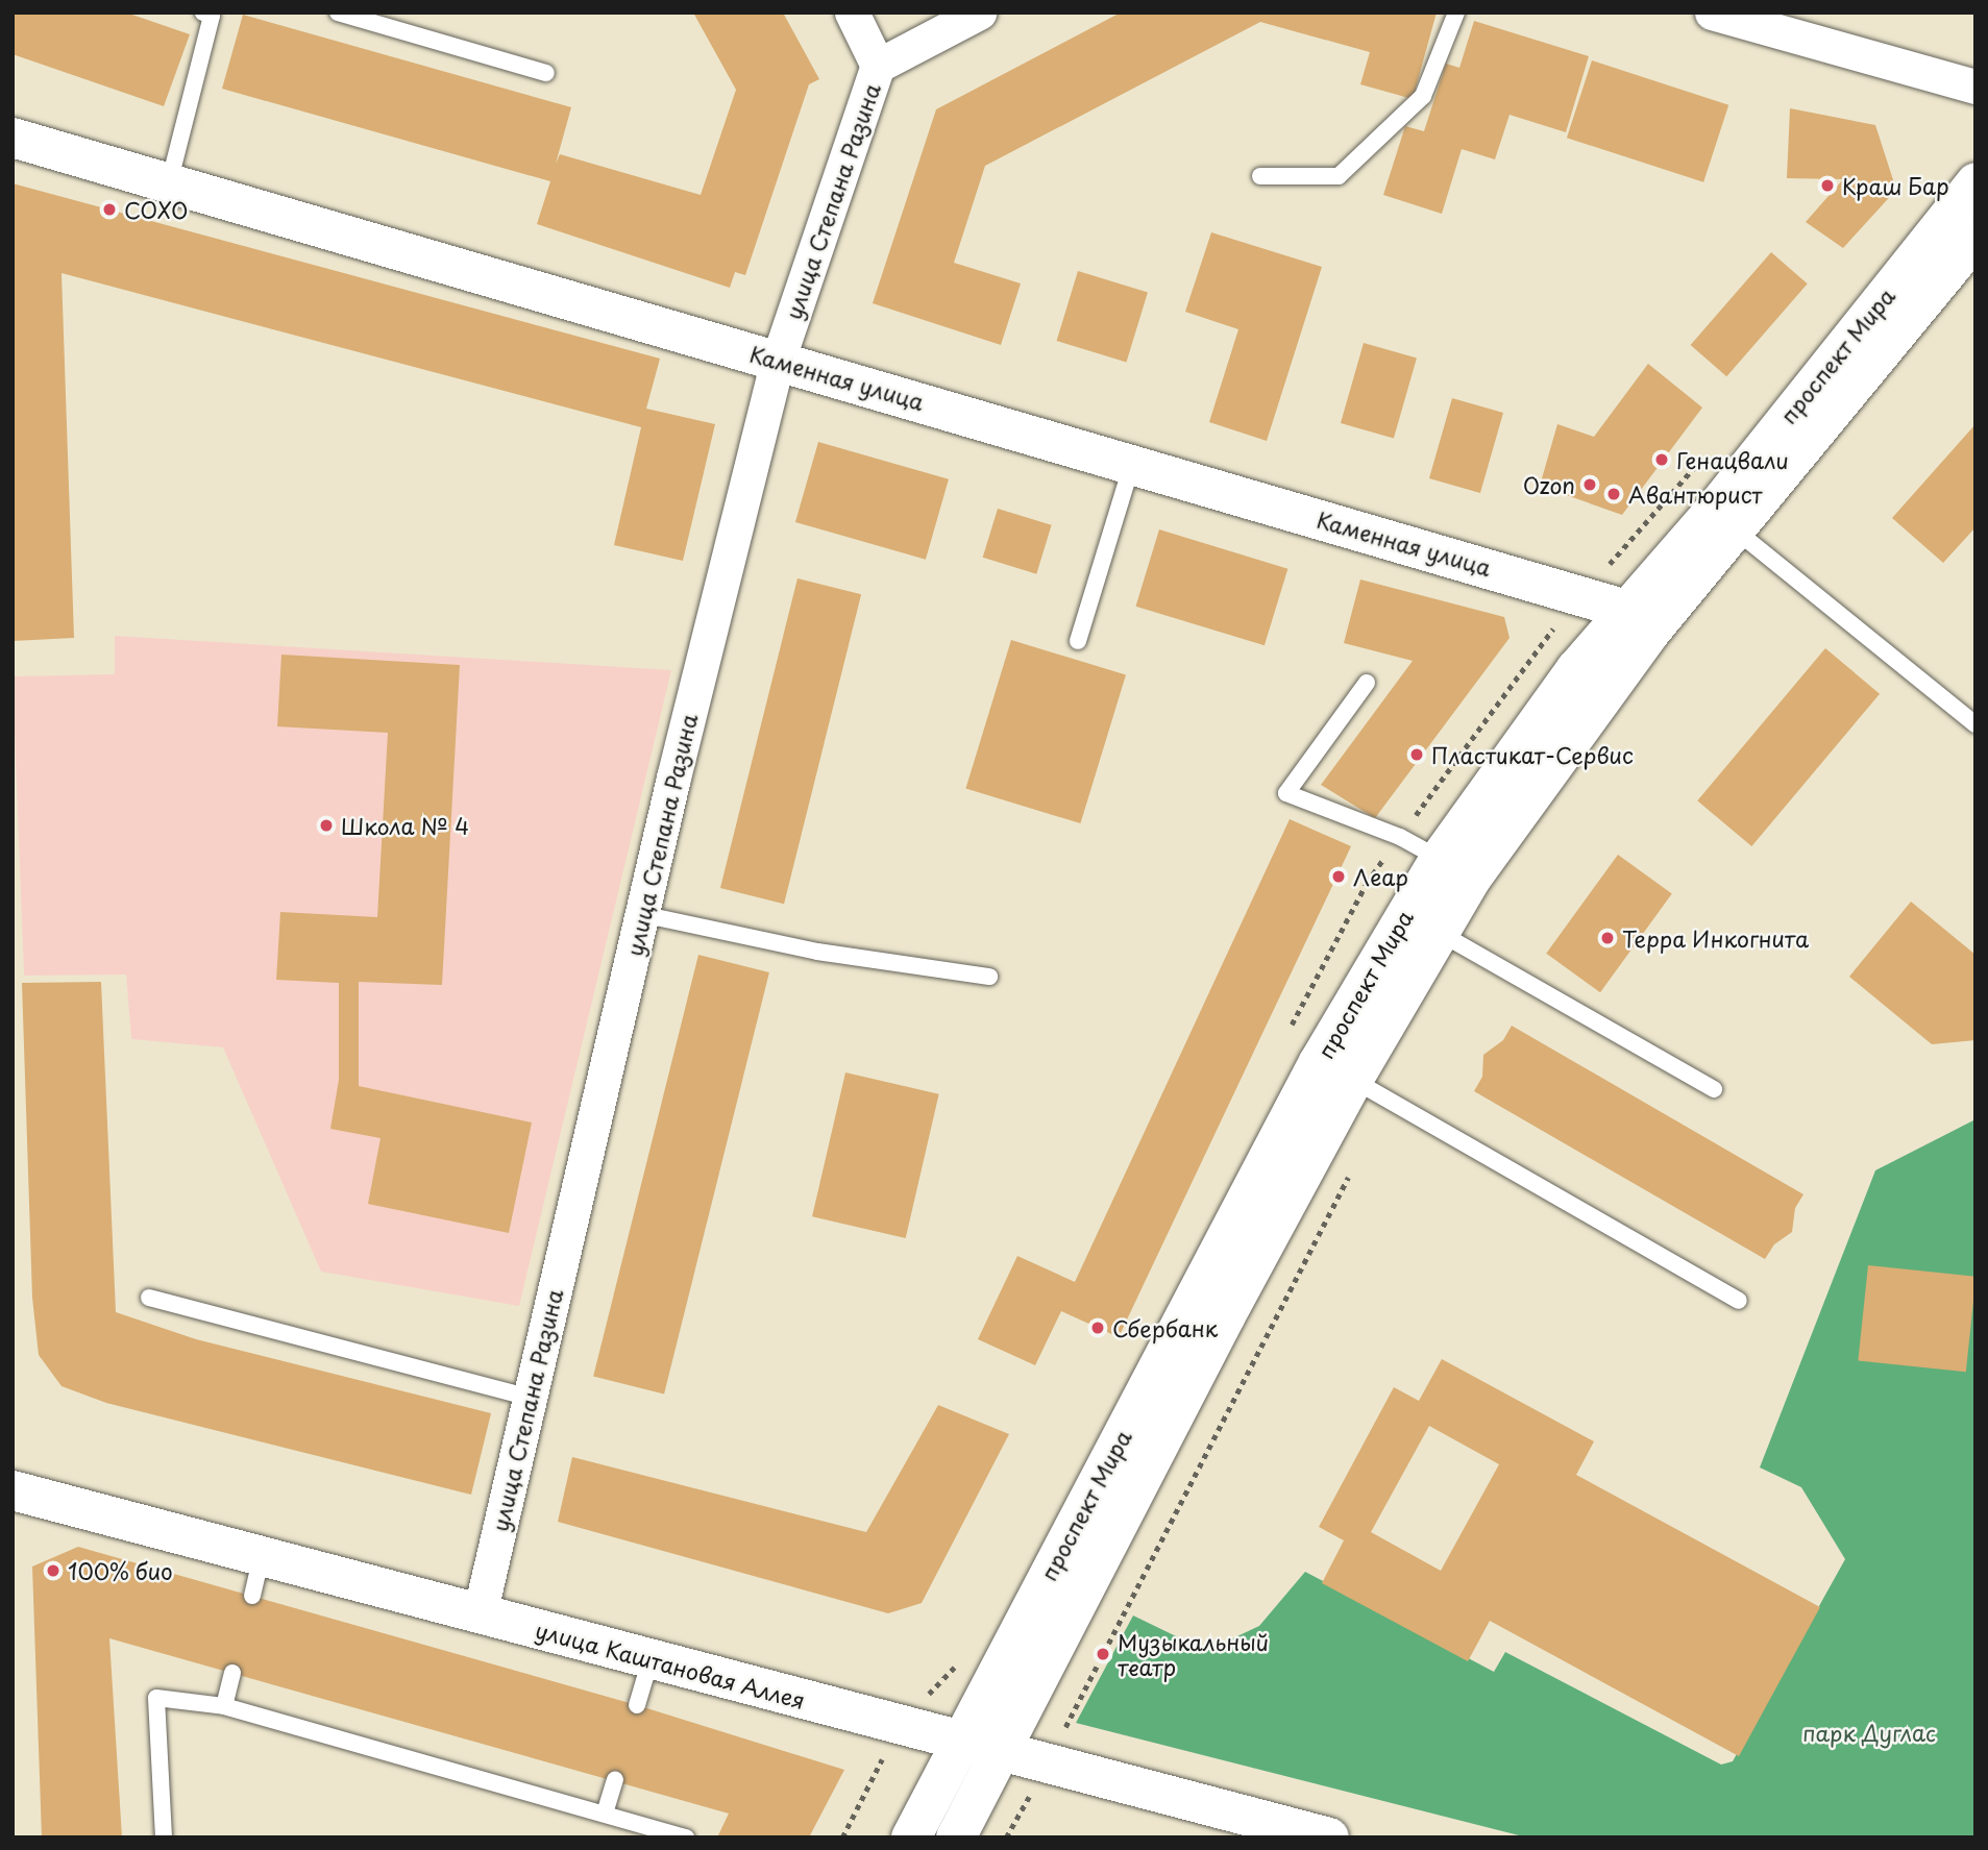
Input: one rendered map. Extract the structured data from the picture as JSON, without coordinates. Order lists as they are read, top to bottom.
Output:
{
  "streets": {
    "main road": ["проспект Мира", "Каменная улица", "улица Каштановая Аллея"],
    "street": ["улица Степана Разина"]
  },
  "crossings": [
    ["улица Степана Разина", "Каменная улица"],
    ["улица Степана Разина", "улица Каштановая Аллея"],
    ["проспект Мира", "Каменная улица"],
    ["проспект Мира", "улица Каштановая Аллея"]
  ],
  "parks": ["парк Дуглас"],
  "places": [
    "Краш Бар",
    "СОХО",
    "Генацвали",
    "Ozon",
    "Авантюрист",
    "Пластикат-Сервис",
    "Школа № 4",
    "Леар",
    "Терра Инкогнита",
    "Сбербанк",
    "100% био",
    "Музыкальный театр"
  ]
}
